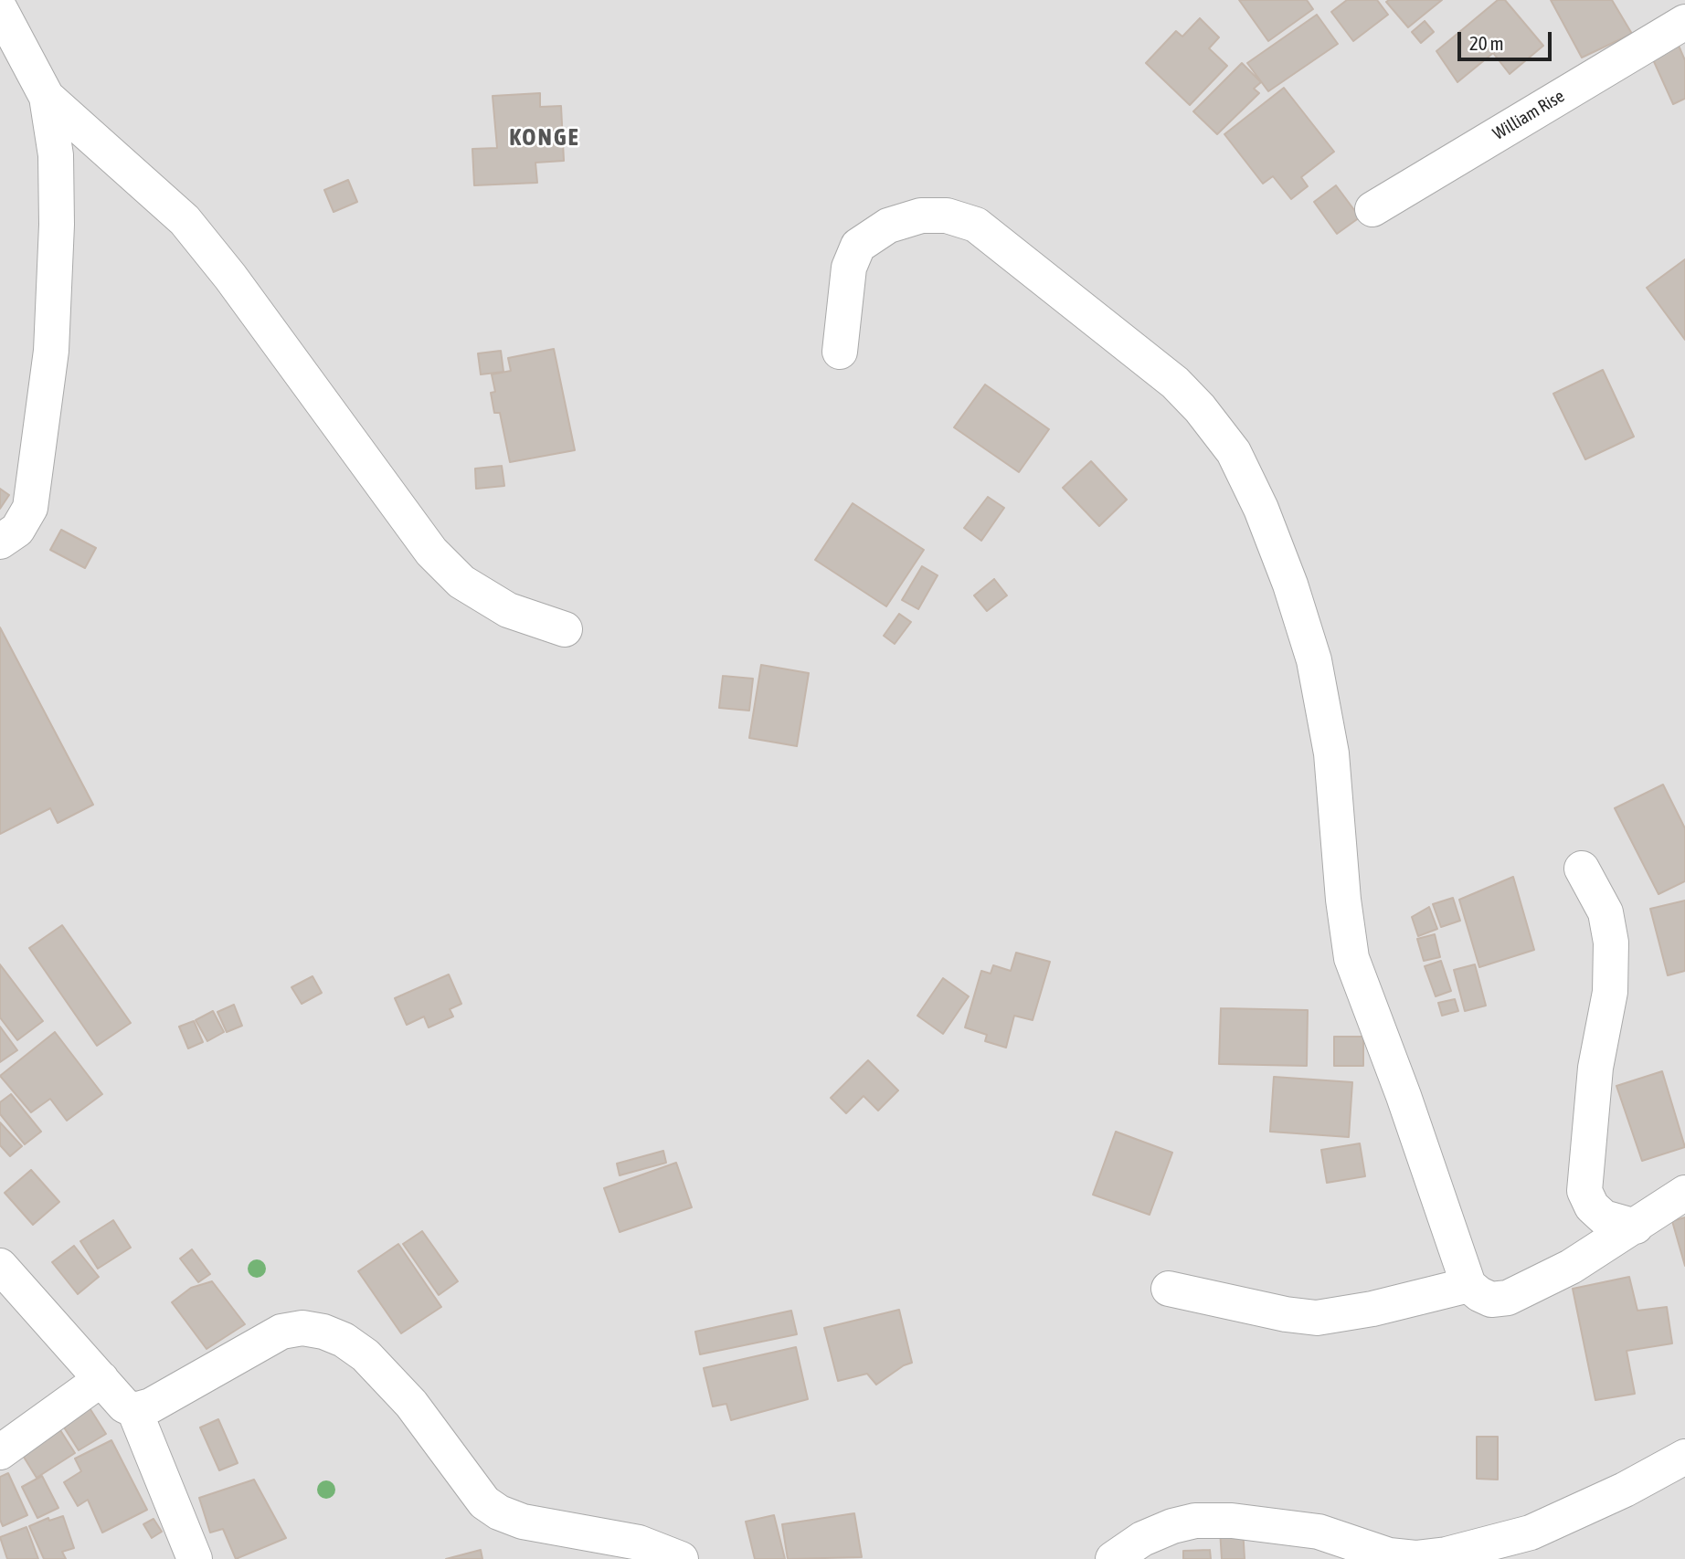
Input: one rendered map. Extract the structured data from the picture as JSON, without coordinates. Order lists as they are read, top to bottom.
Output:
{
  "streets": {
    "street": ["William Rise"]
  },
  "districts": ["KONGE"],
  "scale_bar": "20 m"
}
